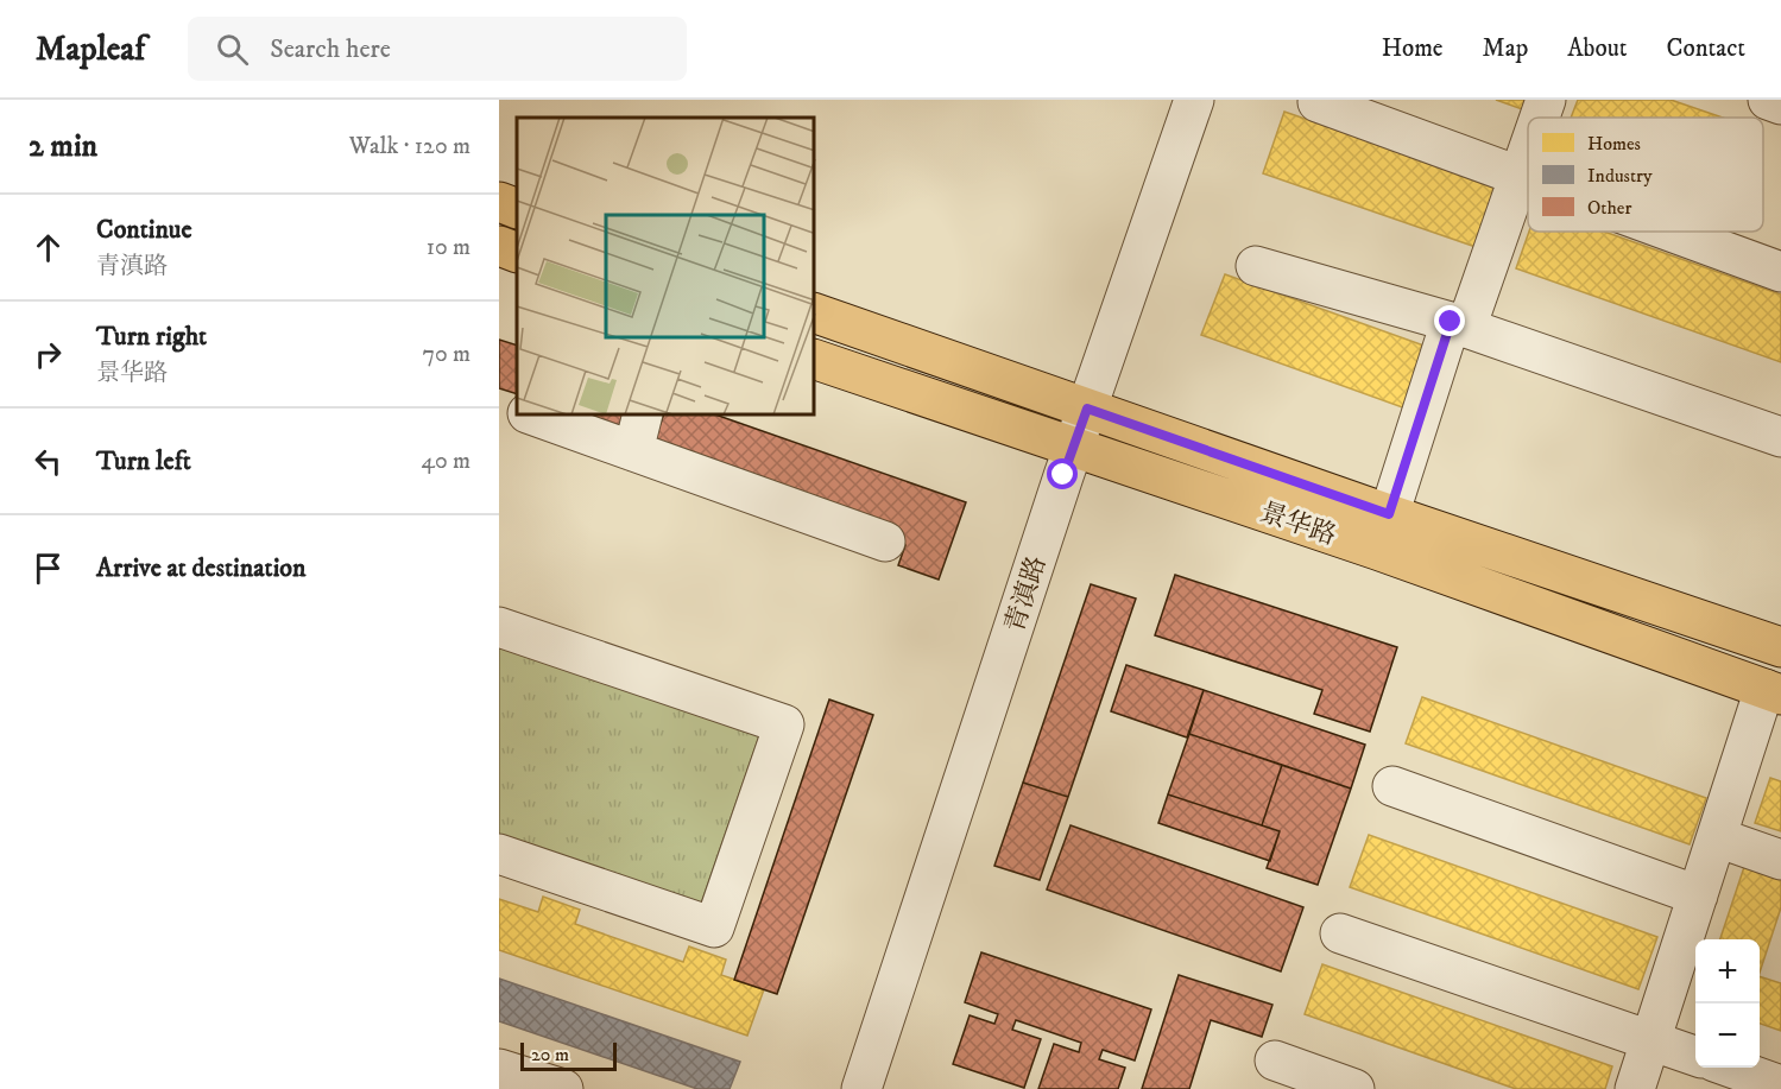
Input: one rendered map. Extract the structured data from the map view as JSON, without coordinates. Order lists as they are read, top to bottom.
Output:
{
  "streets": {
    "main road": ["景华路"],
    "street": ["青滇路"]
  },
  "crossings": [
    ["景华路", "青滇路"]
  ],
  "legend": ["Homes", "Industry", "Other"],
  "scale_bar": "20 m",
  "page": {
    "header": "Mapleaf",
    "search": "Search here",
    "nav": [
      "Home",
      "Map",
      "About",
      "Contact"
    ],
    "heading": ["2 min", "Walk · 120 m"],
    "list": [
      ["Continue", "青滇路", "10 m"],
      ["Turn right", "景华路", "70 m"],
      ["Turn left", "40 m"],
      "Arrive at destination"
    ],
    "map_buttons": ["+", "−"],
    "scale": "20 m"
  }
}
